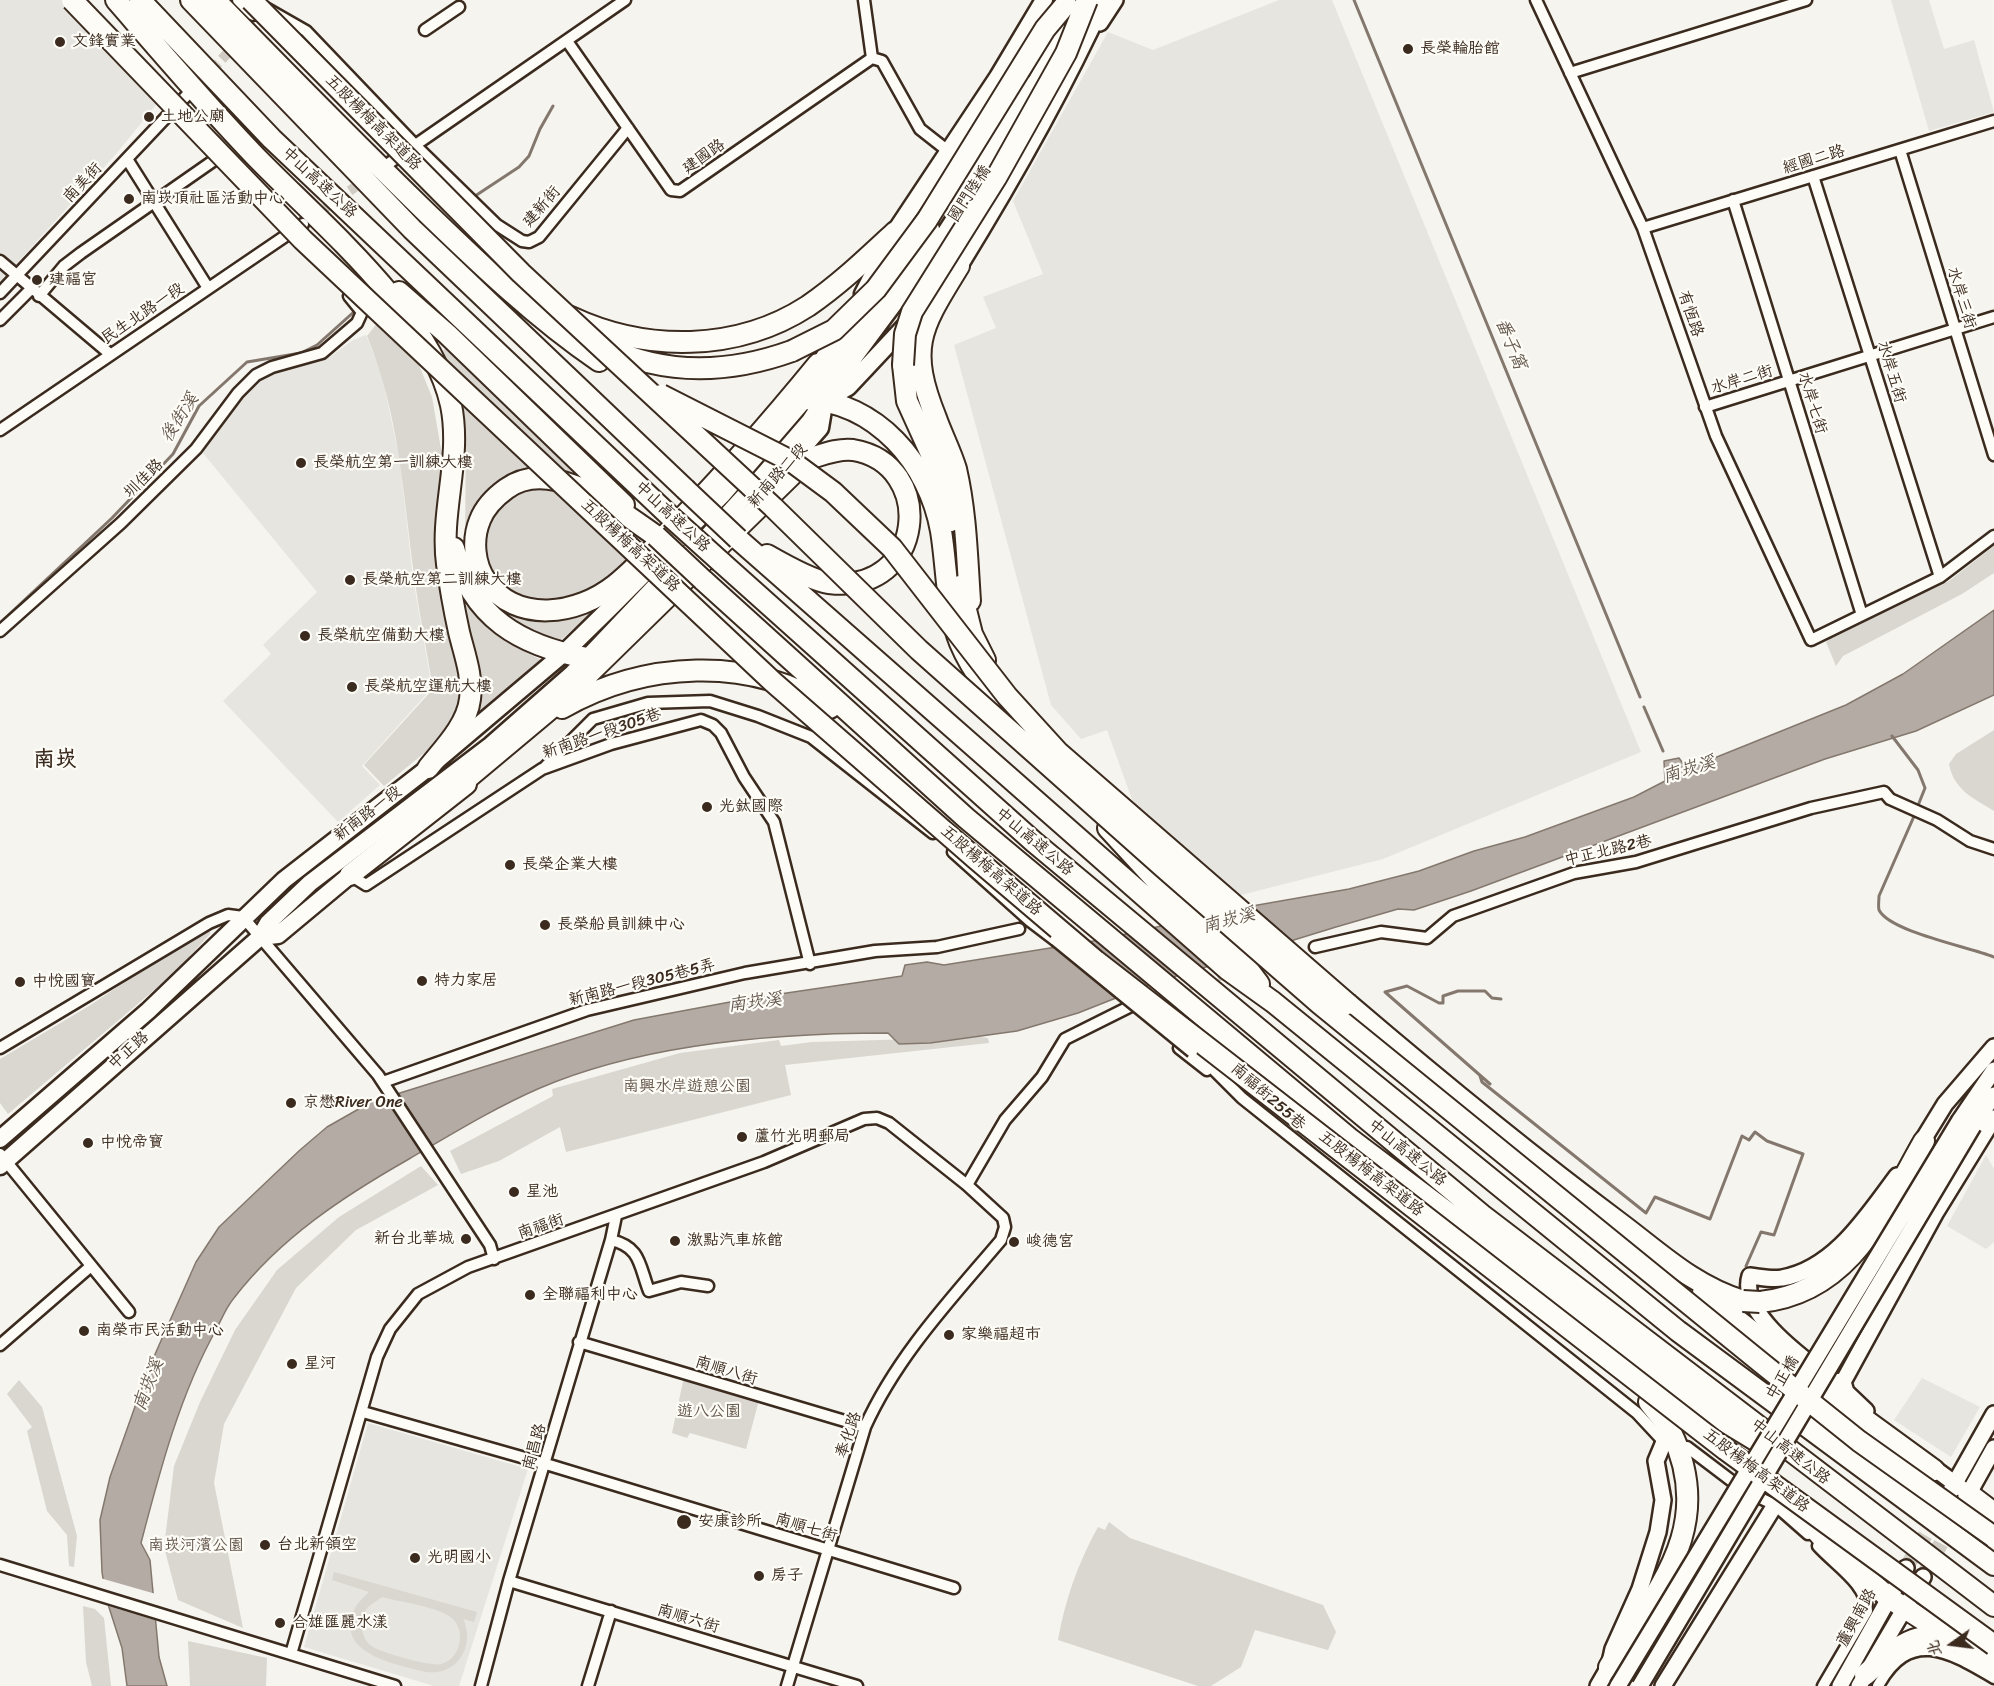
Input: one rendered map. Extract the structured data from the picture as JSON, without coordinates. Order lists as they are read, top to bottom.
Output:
{
  "streets": {
    "highway": ["五股楊梅高架道路", "中山高速公路"],
    "main road": [
      "國門陸橋",
      "新南路二段",
      "新南路一段",
      "中正路"
    ],
    "street": [
      "建國路",
      "經國二路",
      "南美街",
      "建新街",
      "水岸三街",
      "民生北路一段",
      "有恆路",
      "水岸五街",
      "水岸二街",
      "水岸七街",
      "圳佳路",
      "新南路一段305巷",
      "中正北路2巷",
      "新南路一段305巷5弄",
      "南福街255巷",
      "南福街",
      "南順八街",
      "中正橋",
      "奉化路",
      "南昌路",
      "南順七街",
      "蘆興南路",
      "南順六街"
    ]
  },
  "crossings": [
    ["五股楊梅高架道路", "建新街"],
    ["建國路", "建新街"],
    ["經國二路", "水岸三街"],
    ["經國二路", "有恆路"],
    ["經國二路", "水岸五街"],
    ["經國二路", "水岸七街"],
    ["中山高速公路", "新南路二段"],
    ["中山高速公路", "新南路一段"],
    ["國門陸橋", "新南路二段"],
    ["水岸三街", "水岸二街"],
    ["民生北路一段", "圳佳路"],
    ["有恆路", "水岸二街"],
    ["有恆路", "水岸七街"],
    ["水岸五街", "水岸二街"],
    ["水岸二街", "水岸七街"],
    ["新南路二段", "新南路一段"],
    ["新南路一段305巷", "新南路一段305巷5弄"],
    ["新南路一段", "中正路"],
    ["南福街255巷", "南福街"],
    ["南福街", "奉化路"],
    ["南福街", "南昌路"],
    ["南福街", "南順七街"],
    ["南順八街", "奉化路"],
    ["南順八街", "南昌路"],
    ["奉化路", "南順七街"],
    ["奉化路", "南順六街"],
    ["南昌路", "南順七街"],
    ["南昌路", "南順六街"]
  ],
  "districts": ["南崁"],
  "water": ["番子窩", "後街溪", "南崁溪"],
  "parks": ["南興水岸遊憩公園", "遊八公園", "南崁河濱公園"],
  "places": [
    "文鋒實業",
    "長榮輪胎館",
    "土地公廟",
    "南崁頂社區活動中心",
    "建福宮",
    "長榮航空第一訓練大樓",
    "長榮航空第二訓練大樓",
    "長榮航空備勤大樓",
    "長榮航空運航大樓",
    "光鈦國際",
    "長榮企業大樓",
    "長榮船員訓練中心",
    "特力家居",
    "中悅國寶",
    "京懋River One",
    "蘆竹光明郵局",
    "中悅帝寶",
    "星池",
    "新台北華城",
    "激點汽車旅館",
    "峻德宮",
    "全聯福利中心",
    "南榮市民活動中心",
    "家樂福超市",
    "星河",
    "安康診所",
    "台北新領空",
    "光明國小",
    "房子",
    "合雄匯麗水漾"
  ],
  "north": "left"
}
